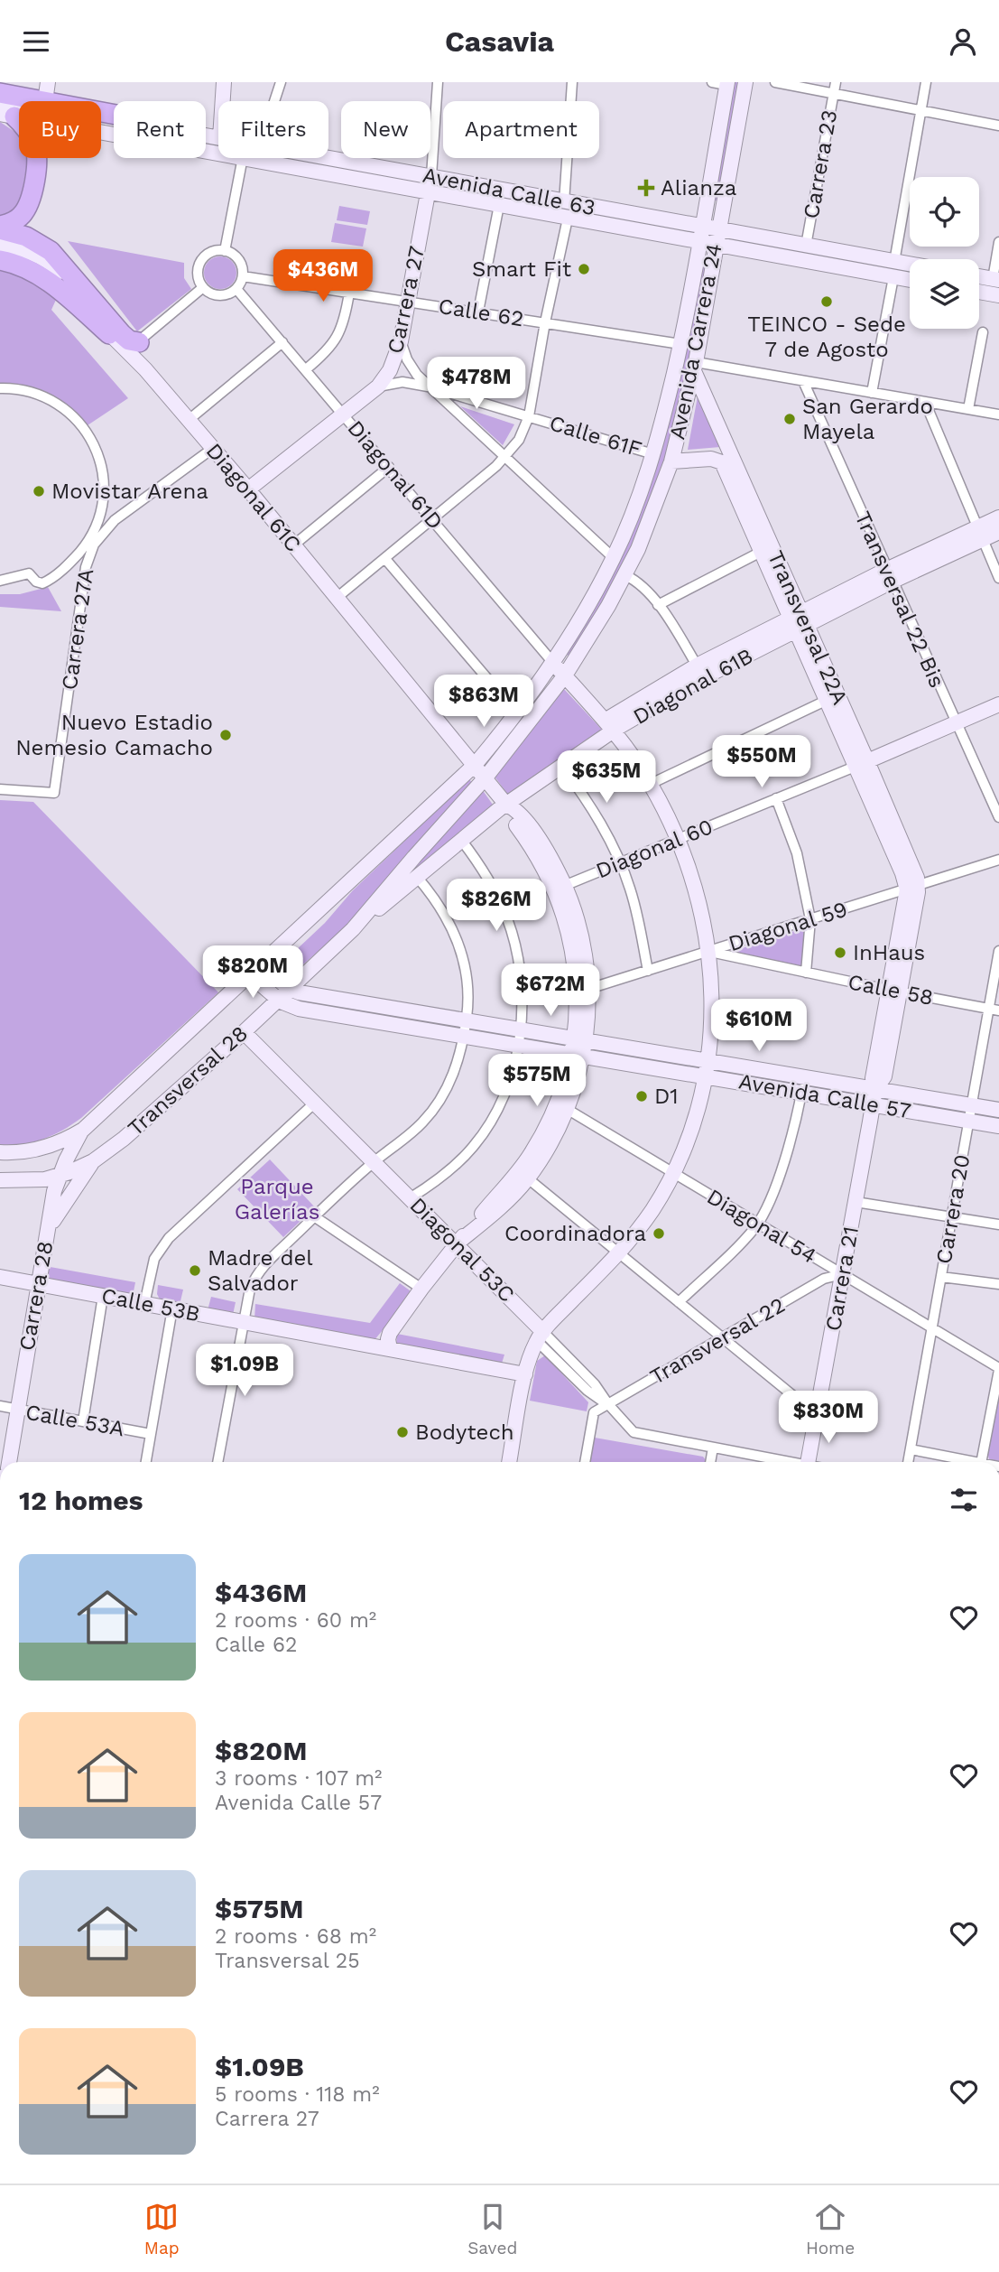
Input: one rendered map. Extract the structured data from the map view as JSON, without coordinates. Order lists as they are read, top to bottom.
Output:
{
  "streets": {
    "main road": [
      "Avenida Calle 63",
      "Carrera 27",
      "Avenida Carrera 24",
      "Diagonal 61C",
      "Transversal 22A",
      "Diagonal 61B",
      "Diagonal 60",
      "Transversal 28",
      "Avenida Calle 57",
      "Diagonal 53C",
      "Carrera 21",
      "Carrera 28",
      "Calle 53B"
    ],
    "street": [
      "Carrera 23",
      "Calle 62",
      "Calle 61F",
      "Diagonal 61D",
      "Transversal 22 Bis",
      "Carrera 27A",
      "Diagonal 59",
      "Calle 58",
      "Carrera 20",
      "Diagonal 54",
      "Transversal 22",
      "Calle 53A"
    ]
  },
  "crossings": [
    ["Carrera 23", "Avenida Calle 63"],
    ["Avenida Calle 63", "Carrera 27"],
    ["Avenida Calle 63", "Avenida Carrera 24"],
    ["Carrera 27", "Calle 62"],
    ["Carrera 27", "Calle 61F"],
    ["Carrera 27", "Diagonal 61D"],
    ["Carrera 27", "Diagonal 61C"],
    ["Calle 62", "Avenida Carrera 24"],
    ["Calle 62", "Diagonal 61D"],
    ["Avenida Carrera 24", "Calle 61F"],
    ["Avenida Carrera 24", "Diagonal 61D"],
    ["Avenida Carrera 24", "Diagonal 61C"],
    ["Avenida Carrera 24", "Transversal 22A"],
    ["Avenida Carrera 24", "Transversal 28"],
    ["Diagonal 61C", "Carrera 27A"],
    ["Diagonal 61C", "Diagonal 61B"],
    ["Diagonal 61C", "Diagonal 60"],
    ["Diagonal 61C", "Diagonal 59"],
    ["Diagonal 61C", "Transversal 28"],
    ["Diagonal 61C", "Avenida Calle 57"],
    ["Diagonal 61C", "Diagonal 54"],
    ["Diagonal 61C", "Diagonal 53C"],
    ["Diagonal 61C", "Calle 53B"],
    ["Transversal 22 Bis", "Diagonal 61B"],
    ["Transversal 22 Bis", "Diagonal 60"],
    ["Transversal 22A", "Diagonal 61B"],
    ["Transversal 22A", "Diagonal 60"],
    ["Transversal 22A", "Diagonal 59"],
    ["Transversal 22A", "Carrera 21"],
    ["Diagonal 61B", "Transversal 28"],
    ["Diagonal 59", "Calle 58"],
    ["Diagonal 59", "Carrera 21"],
    ["Calle 58", "Carrera 20"],
    ["Calle 58", "Carrera 21"],
    ["Transversal 28", "Avenida Calle 57"],
    ["Transversal 28", "Diagonal 53C"],
    ["Transversal 28", "Carrera 28"],
    ["Avenida Calle 57", "Carrera 20"],
    ["Avenida Calle 57", "Carrera 21"],
    ["Carrera 20", "Diagonal 54"],
    ["Diagonal 54", "Carrera 21"],
    ["Diagonal 54", "Transversal 22"],
    ["Diagonal 53C", "Transversal 22"],
    ["Carrera 21", "Transversal 22"],
    ["Carrera 28", "Calle 53B"],
    ["Carrera 28", "Calle 53A"]
  ],
  "parks": ["Parque Galerías"],
  "places": {
    "health": ["Alianza"],
    "other": [
      "Smart Fit",
      "TEINCO - Sede 7 de Agosto",
      "San Gerardo Mayela",
      "Movistar Arena",
      "Nuevo Estadio Nemesio Camacho",
      "InHaus",
      "D1",
      "Coordinadora",
      "Madre del Salvador",
      "Bodytech"
    ]
  },
  "page": {
    "header": "Casavia",
    "chip": [
      "Buy",
      "Rent",
      "Filters",
      "New",
      "Apartment"
    ],
    "price": [
      "$436M",
      "$478M",
      "$863M",
      "$550M",
      "$635M",
      "$826M",
      "$820M",
      "$672M",
      "$610M",
      "$575M",
      "$1.09B",
      "$830M"
    ],
    "heading": "12 homes",
    "list": [
      {
        "name": "$436M",
        "note": "2 rooms · 60 m² · Calle 62"
      },
      {
        "name": "$820M",
        "note": "3 rooms · 107 m² · Avenida Calle 57"
      },
      {
        "name": "$575M",
        "note": "2 rooms · 68 m² · Transversal 25"
      },
      {
        "name": "$1.09B",
        "note": "5 rooms · 118 m² · Carrera 27"
      }
    ],
    "tabs": ["Map", "Saved", "Home"]
  }
}
